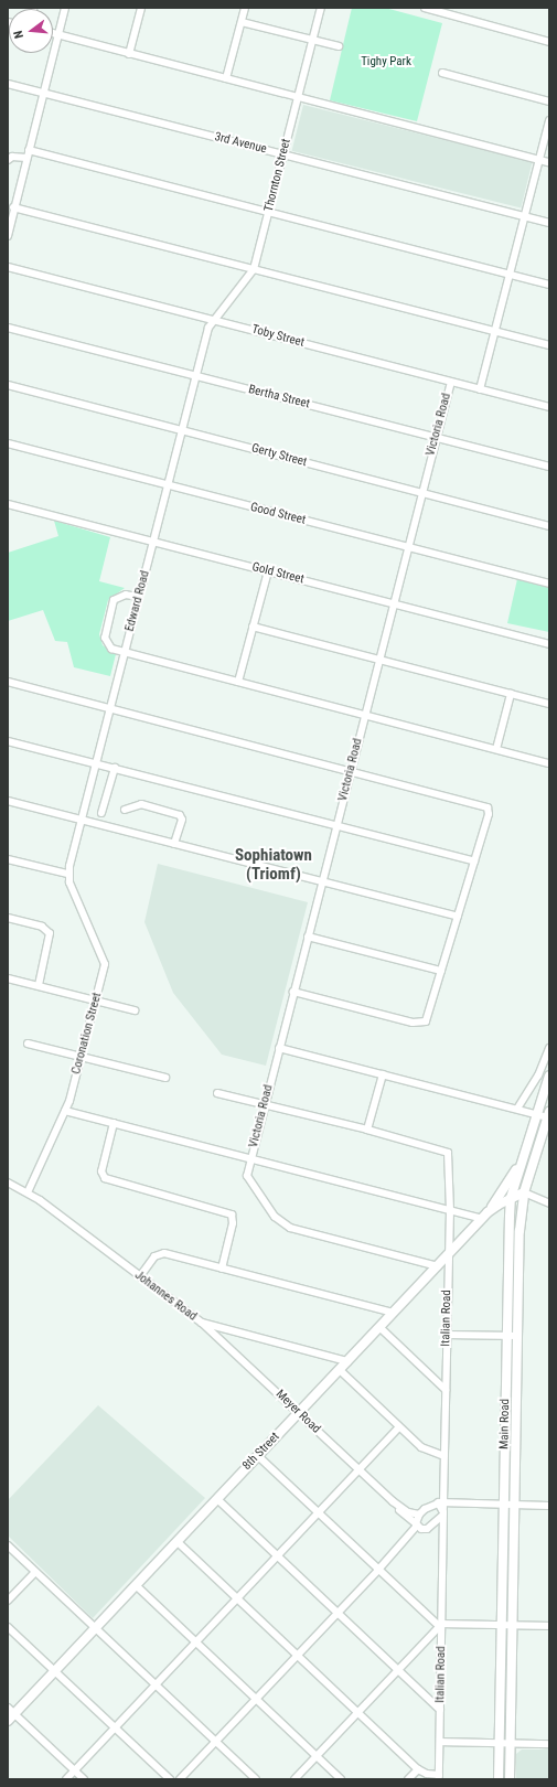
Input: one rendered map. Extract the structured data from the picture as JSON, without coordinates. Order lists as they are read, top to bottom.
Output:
{
  "streets": {
    "main road": ["Main Road", "8th Street"],
    "street": [
      "3rd Avenue",
      "Thornton Street",
      "Toby Street",
      "Bertha Street",
      "Victoria Road",
      "Gerty Street",
      "Good Street",
      "Gold Street",
      "Edward Road",
      "Coronation Street",
      "Johannes Road",
      "Italian Road",
      "Meyer Road"
    ]
  },
  "crossings": [
    ["3rd Avenue", "Thornton Street"],
    ["Thornton Street", "Toby Street"],
    ["Thornton Street", "Edward Road"],
    ["Toby Street", "Victoria Road"],
    ["Bertha Street", "Victoria Road"],
    ["Bertha Street", "Edward Road"],
    ["Victoria Road", "Gerty Street"],
    ["Victoria Road", "Good Street"],
    ["Victoria Road", "Gold Street"],
    ["Victoria Road", "8th Street"],
    ["Gerty Street", "Edward Road"],
    ["Good Street", "Edward Road"],
    ["Gold Street", "Edward Road"],
    ["Edward Road", "Coronation Street"],
    ["Coronation Street", "Johannes Road"],
    ["Johannes Road", "Meyer Road"],
    ["Johannes Road", "8th Street"],
    ["Italian Road", "Meyer Road"],
    ["Italian Road", "8th Street"],
    ["Meyer Road", "8th Street"],
    ["Main Road", "8th Street"]
  ],
  "districts": ["Sophiatown (Triomf)"],
  "parks": ["Tighy Park"],
  "north": "left"
}
